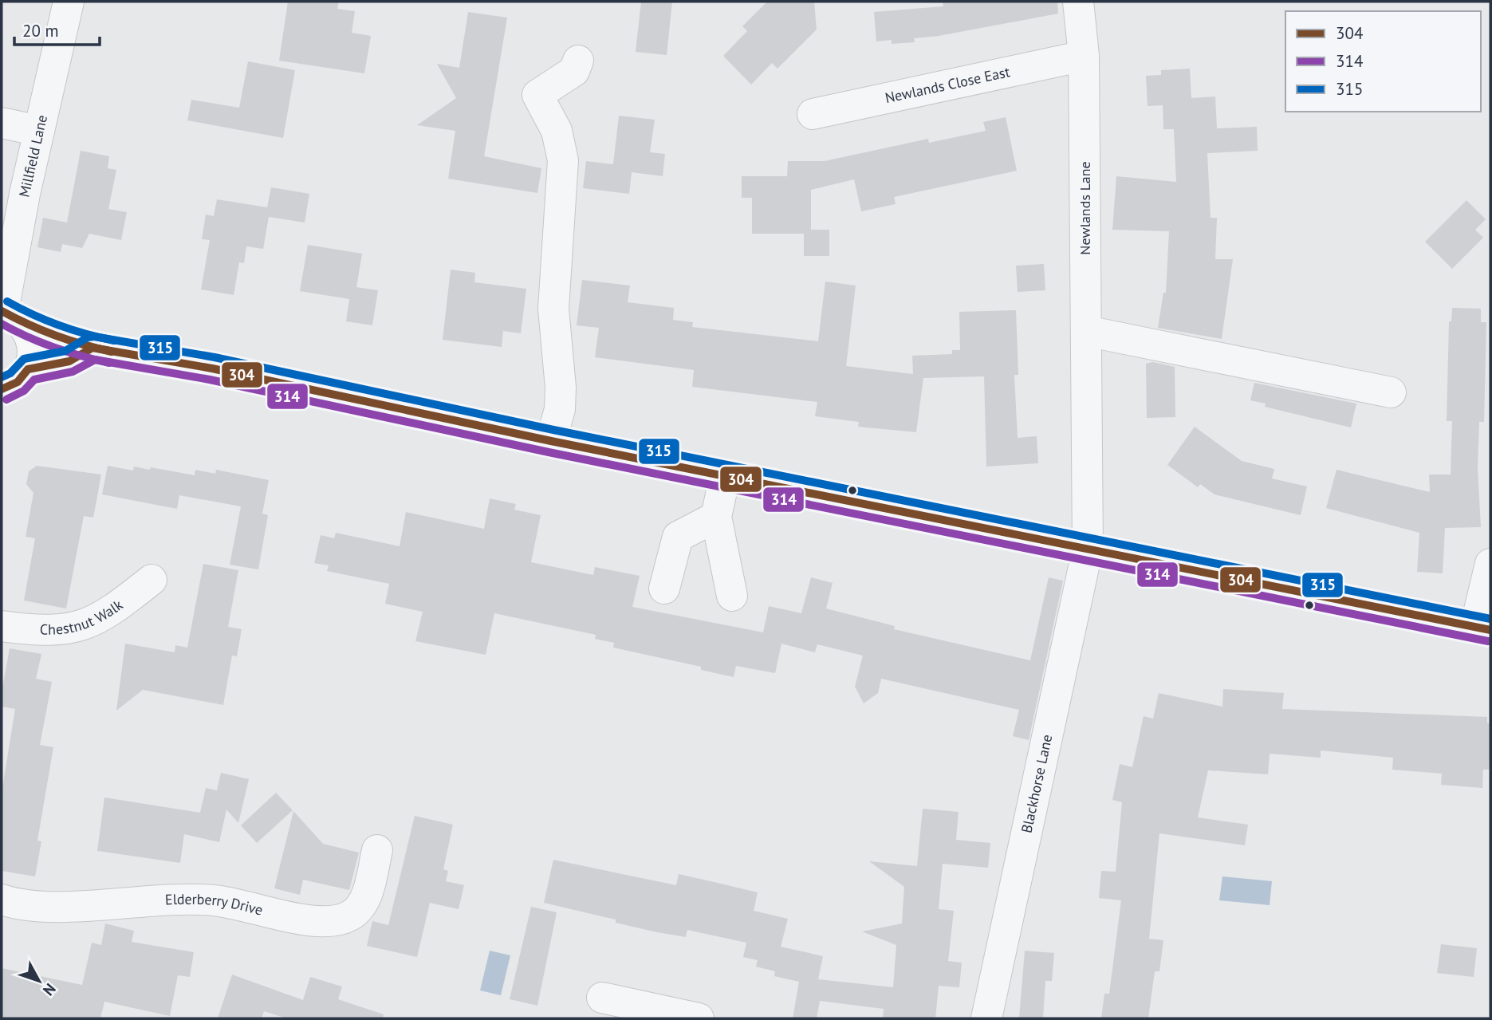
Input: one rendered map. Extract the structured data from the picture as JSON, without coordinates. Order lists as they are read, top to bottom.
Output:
{
  "streets": {
    "street": [
      "Newlands Close East",
      "Millfield Lane",
      "Newlands Lane",
      "Chestnut Walk",
      "Blackhorse Lane",
      "Elderberry Drive"
    ]
  },
  "crossings": [
    ["Newlands Close East", "Newlands Lane"],
    ["Newlands Lane", "Blackhorse Lane"]
  ],
  "lines": ["transit line 315", "transit line 304", "transit line 314"],
  "legend": ["304", "314", "315"],
  "scale_bar": "20 m",
  "north": "bottom right"
}
